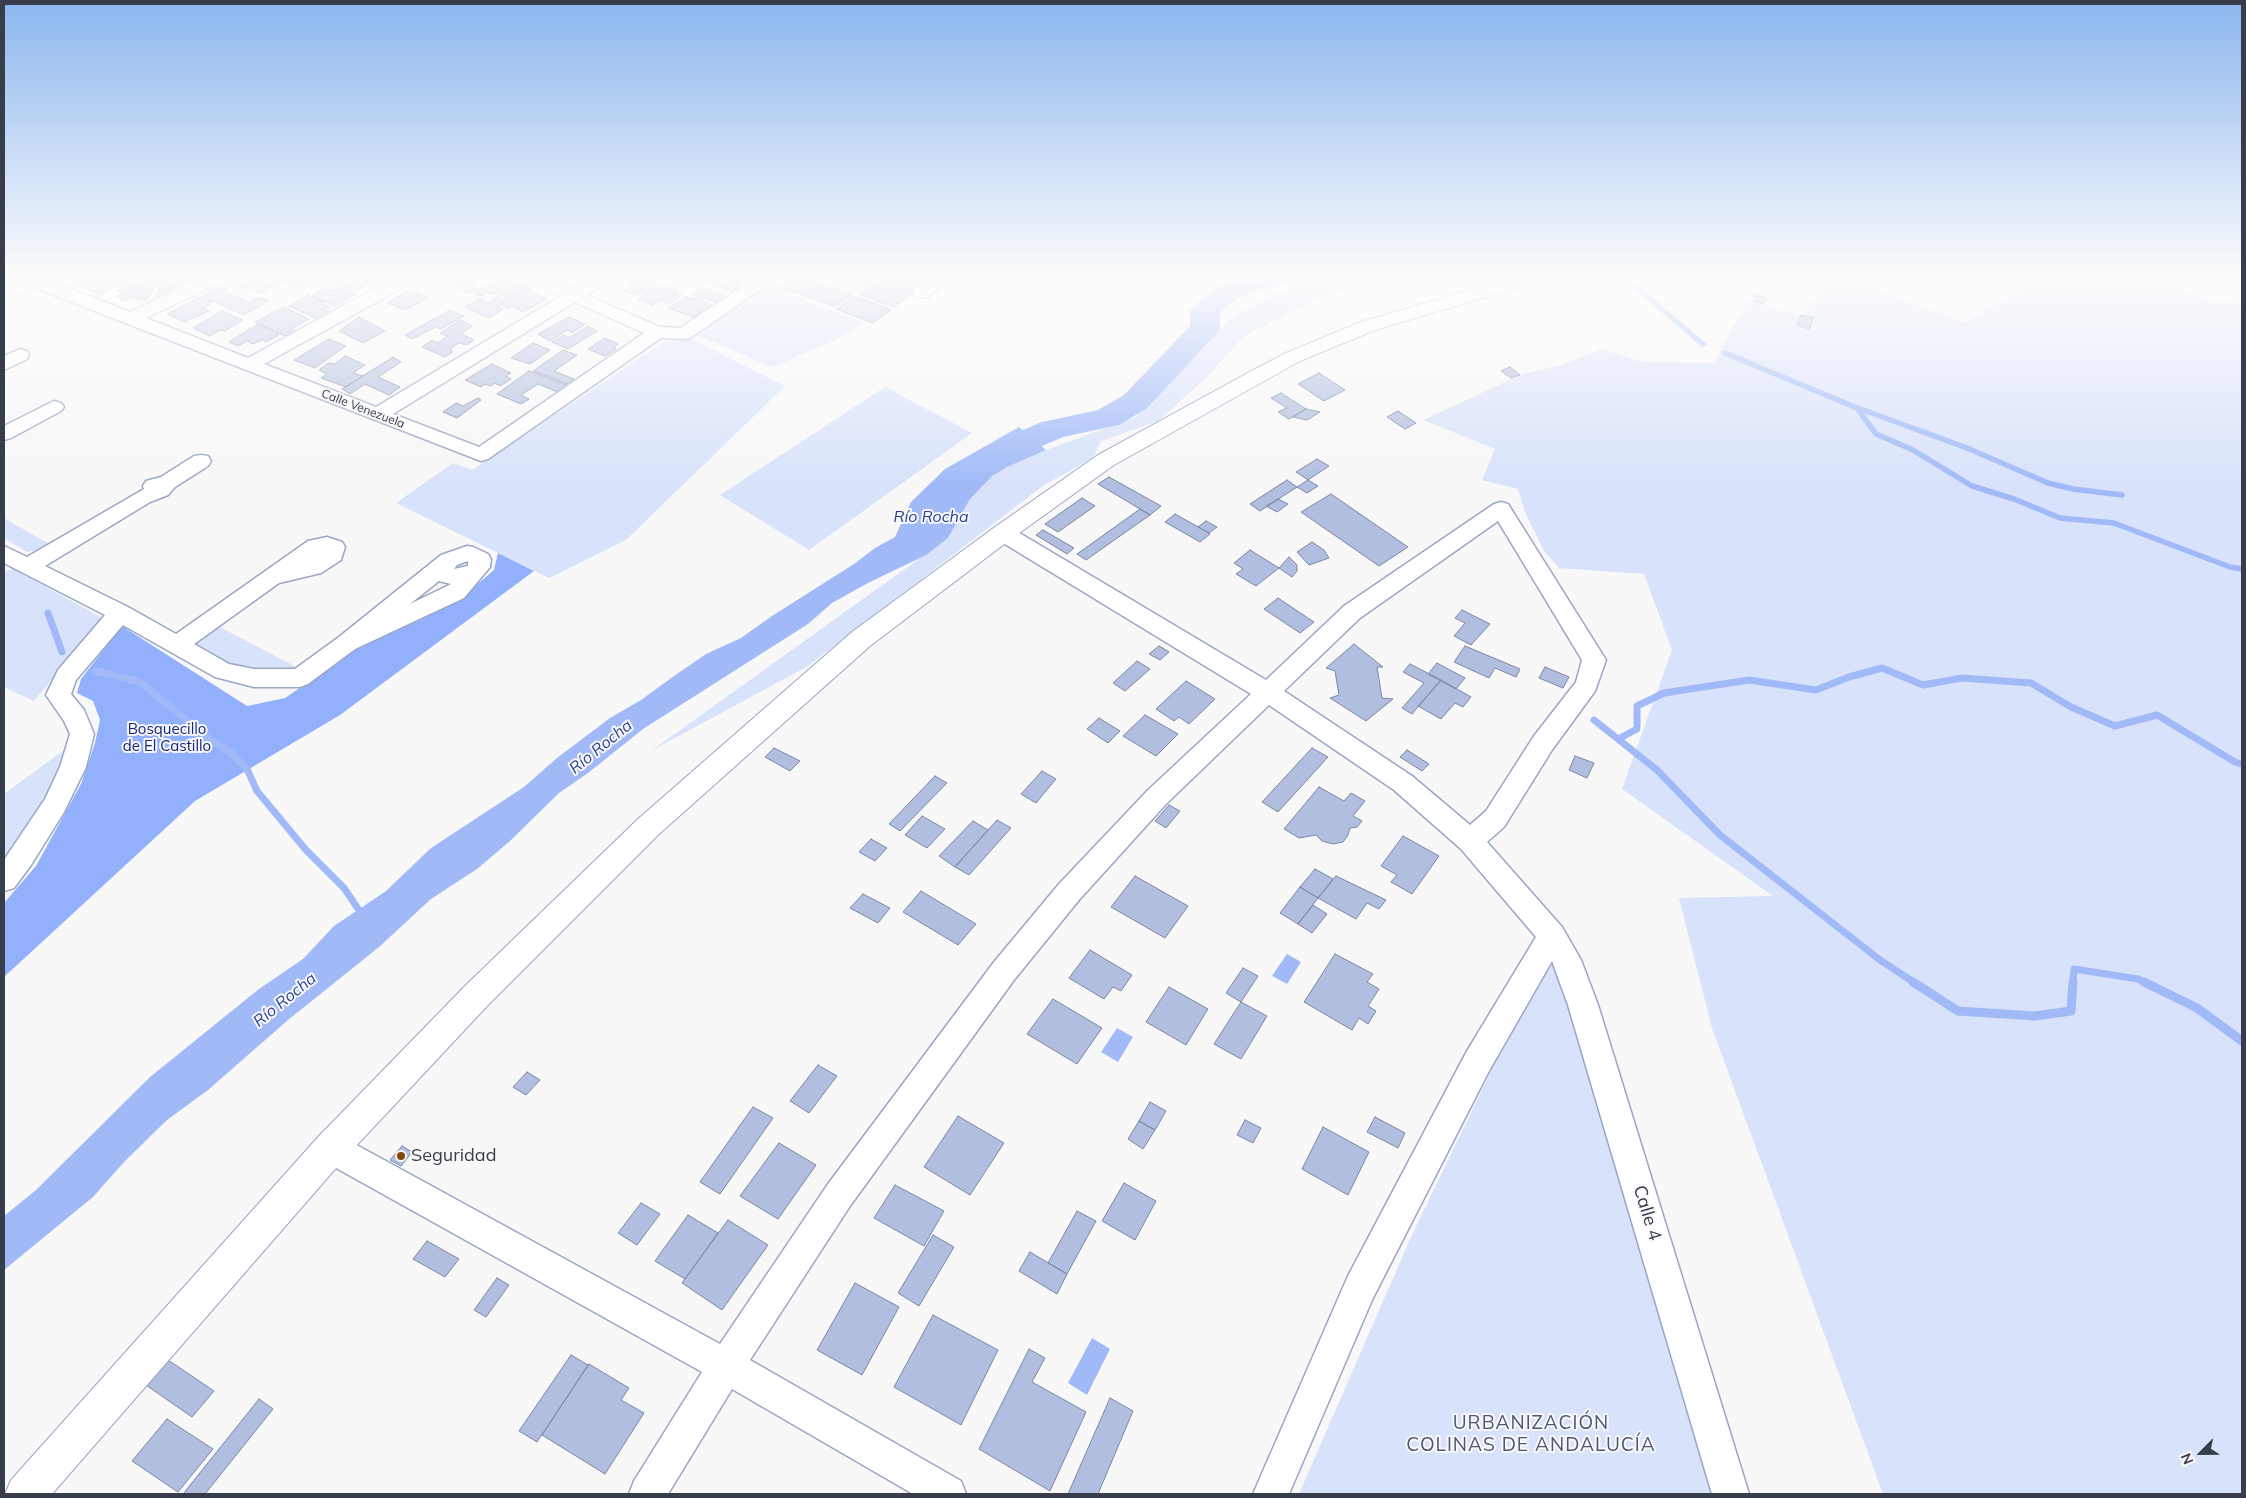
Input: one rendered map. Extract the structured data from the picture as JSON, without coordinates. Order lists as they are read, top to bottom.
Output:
{
  "streets": {
    "street": ["Calle Venezuela", "Calle 4"]
  },
  "districts": ["URBANIZACIÓN COLINAS DE ANDALUCÍA"],
  "water": ["Río Rocha"],
  "parks": ["Bosquecillo de El Castillo"],
  "places": ["Seguridad"],
  "north": "bottom left"
}
